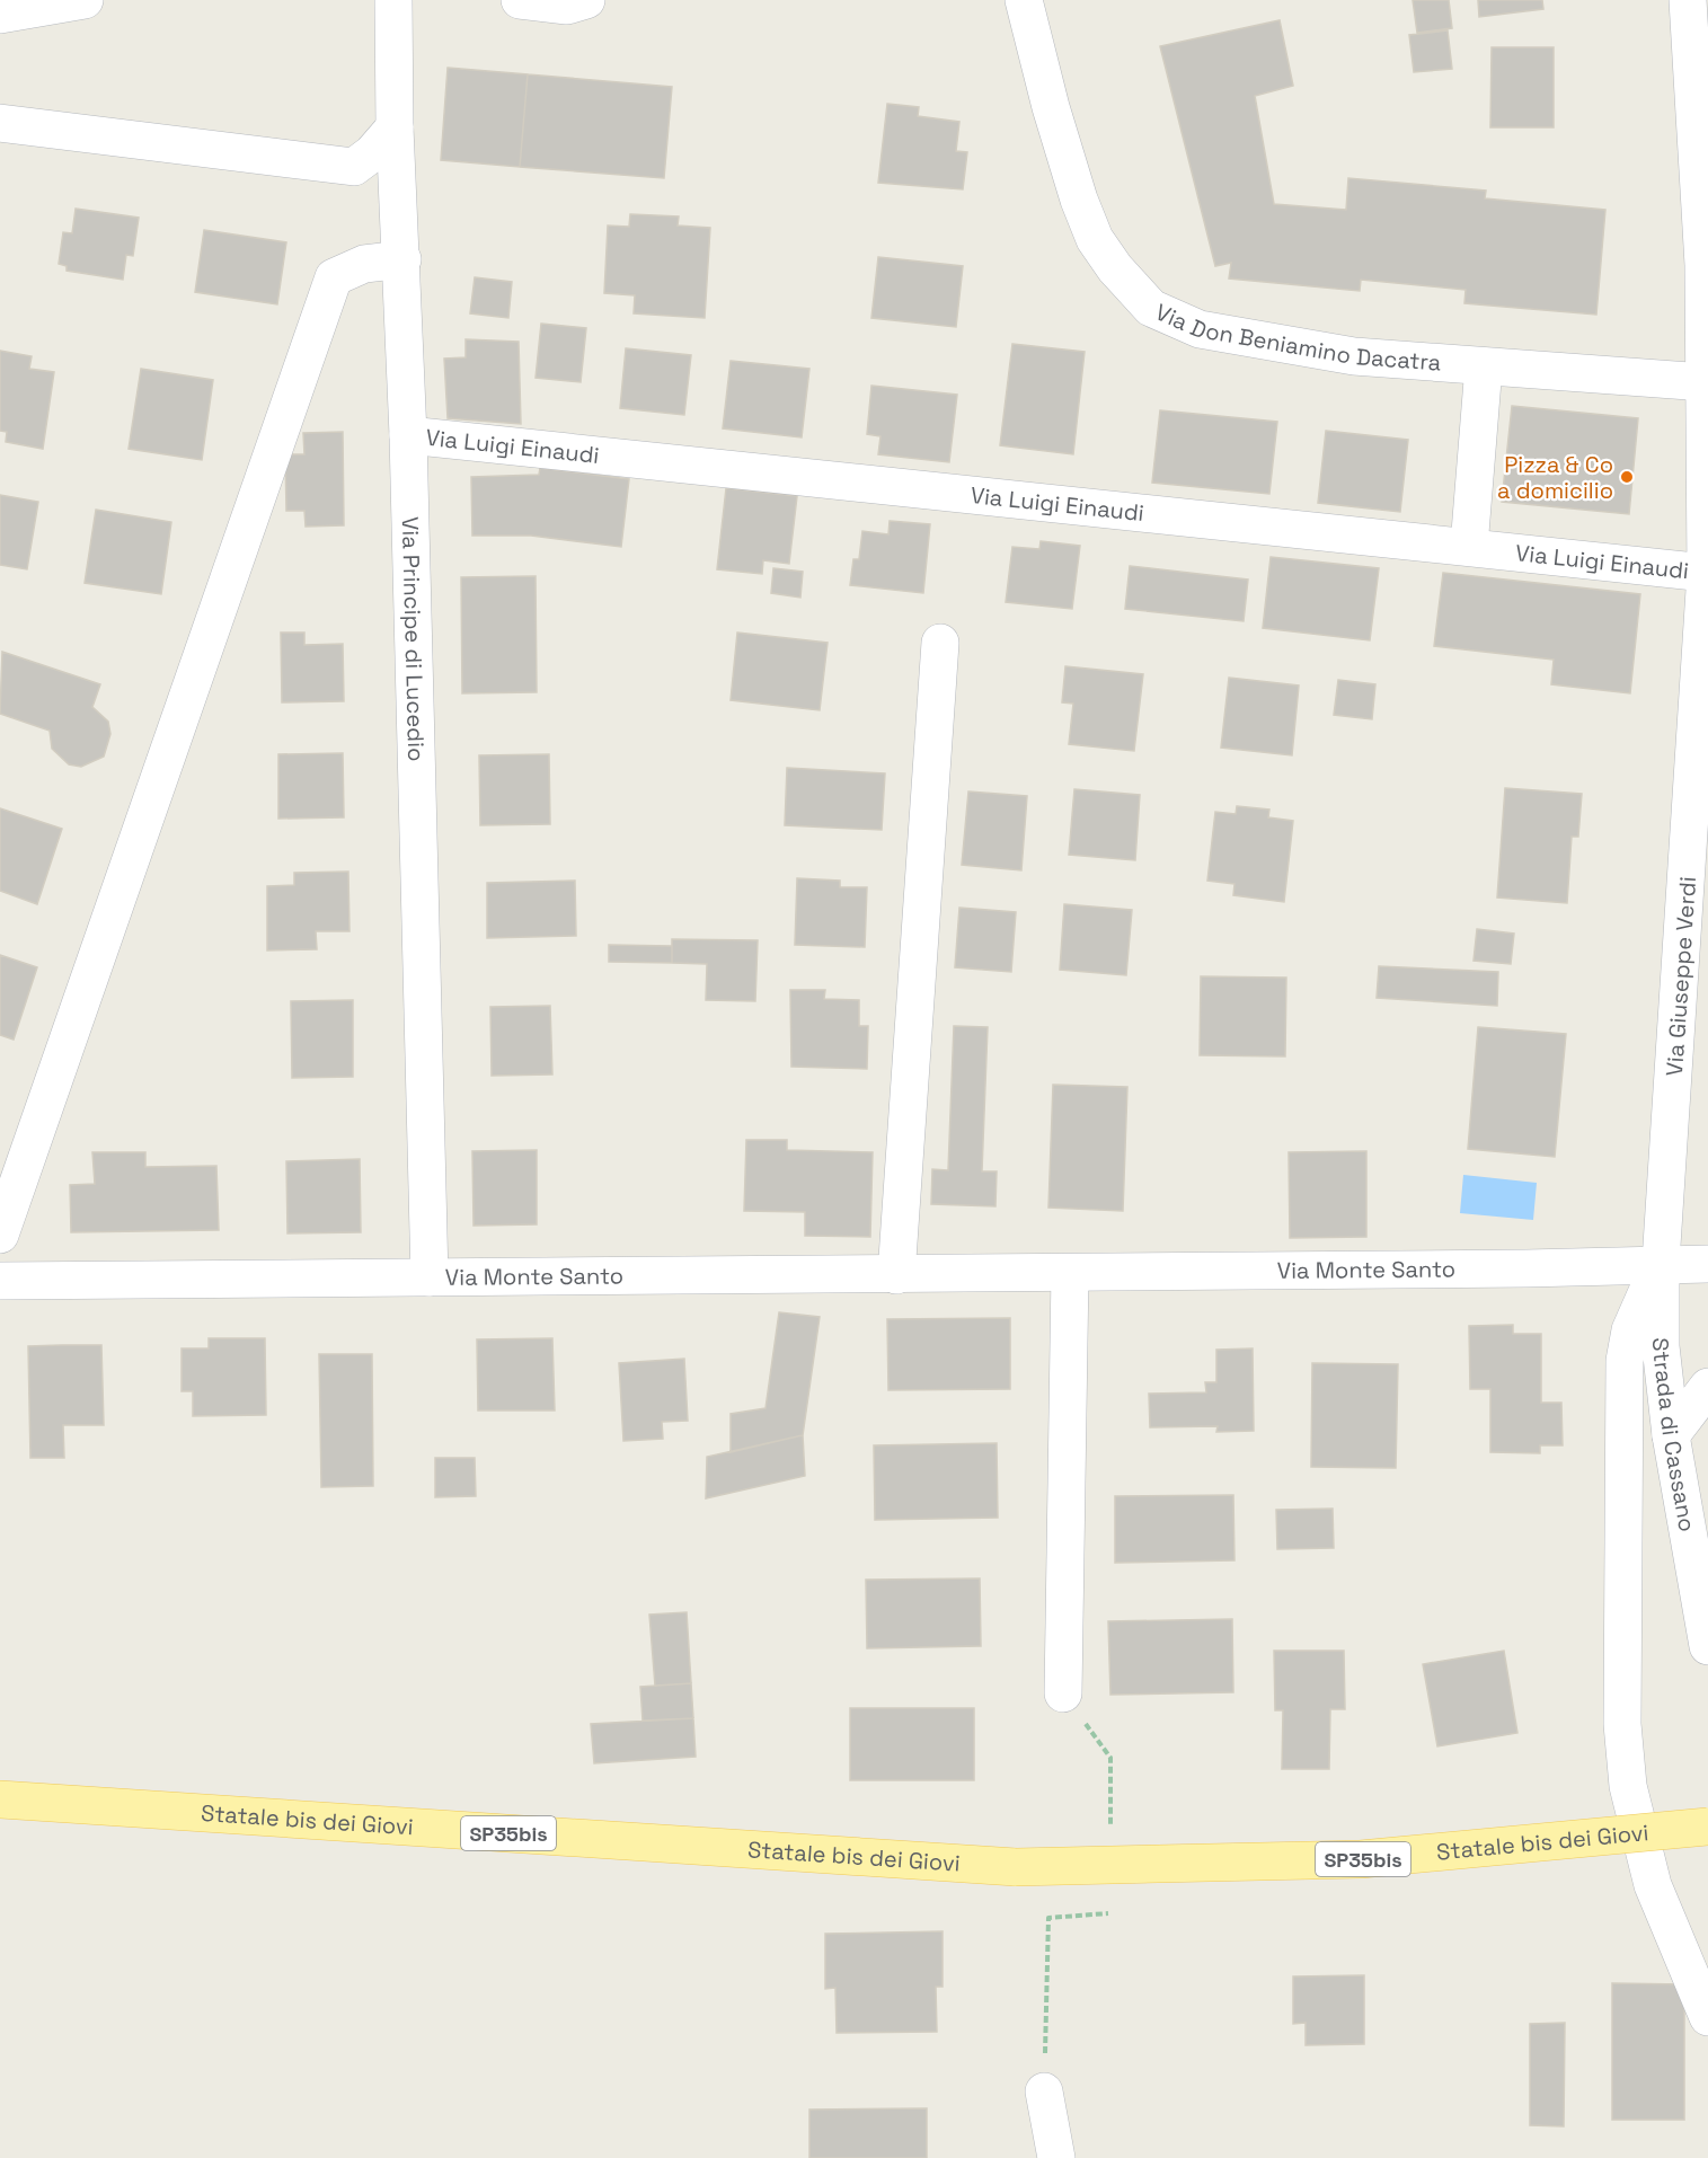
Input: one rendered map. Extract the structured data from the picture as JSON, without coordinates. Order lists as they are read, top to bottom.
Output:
{
  "streets": {
    "main road": ["Statale bis dei Giovi", "SP35bis"],
    "street": [
      "Via Don Beniamino Dacatra",
      "Via Luigi Einaudi",
      "Via Principe di Lucedio",
      "Via Giuseppe Verdi",
      "Via Monte Santo",
      "Strada di Cassano"
    ]
  },
  "crossings": [
    ["Via Don Beniamino Dacatra", "Via Giuseppe Verdi"],
    ["Via Luigi Einaudi", "Via Principe di Lucedio"],
    ["Via Luigi Einaudi", "Via Giuseppe Verdi"],
    ["Via Principe di Lucedio", "Via Monte Santo"],
    ["Via Giuseppe Verdi", "Via Monte Santo"],
    ["Via Giuseppe Verdi", "Strada di Cassano"],
    ["Via Monte Santo", "Strada di Cassano"]
  ],
  "places": ["Pizza & Co a domicilio"]
}
